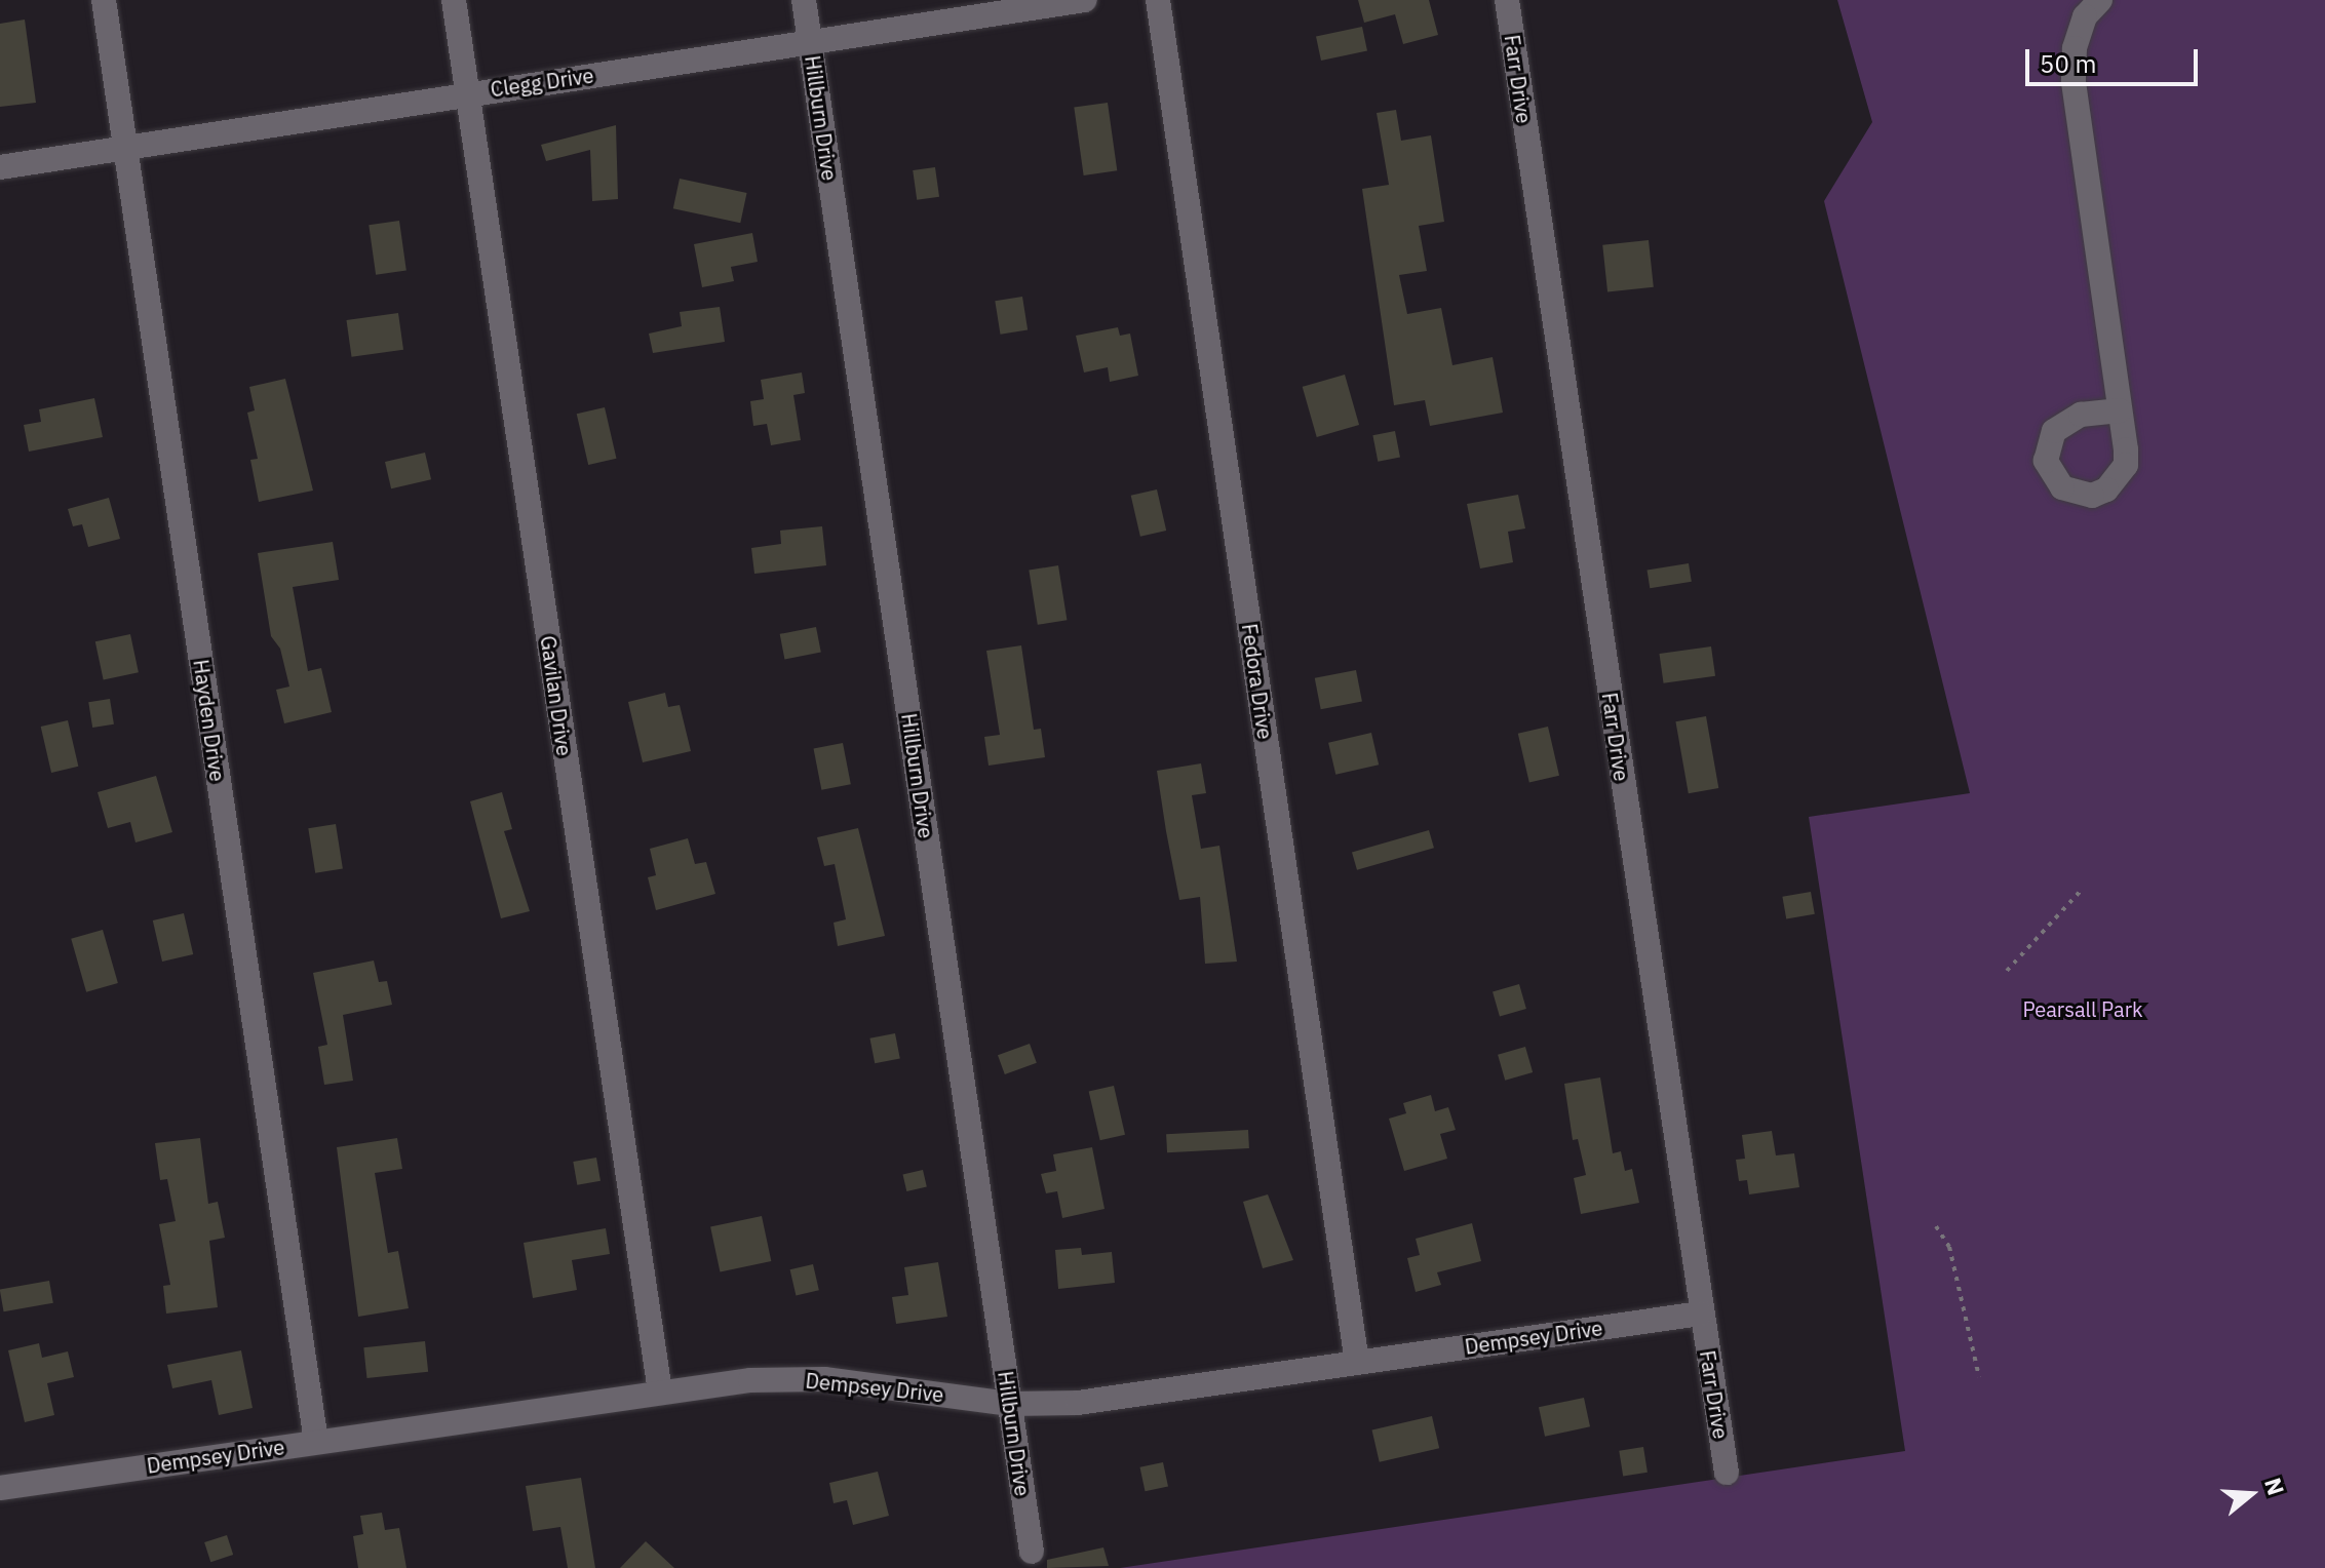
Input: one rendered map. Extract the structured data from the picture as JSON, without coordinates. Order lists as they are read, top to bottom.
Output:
{
  "streets": {
    "street": [
      "Farr Drive",
      "Clegg Drive",
      "Hillburn Drive",
      "Fedora Drive",
      "Gavilan Drive",
      "Hayden Drive",
      "Dempsey Drive"
    ]
  },
  "crossings": [
    ["Farr Drive", "Dempsey Drive"],
    ["Clegg Drive", "Hillburn Drive"],
    ["Clegg Drive", "Gavilan Drive"],
    ["Clegg Drive", "Hayden Drive"],
    ["Hillburn Drive", "Dempsey Drive"],
    ["Fedora Drive", "Dempsey Drive"],
    ["Gavilan Drive", "Dempsey Drive"],
    ["Hayden Drive", "Dempsey Drive"]
  ],
  "parks": ["Pearsall Park"],
  "scale_bar": "50 m",
  "north": "right"
}
